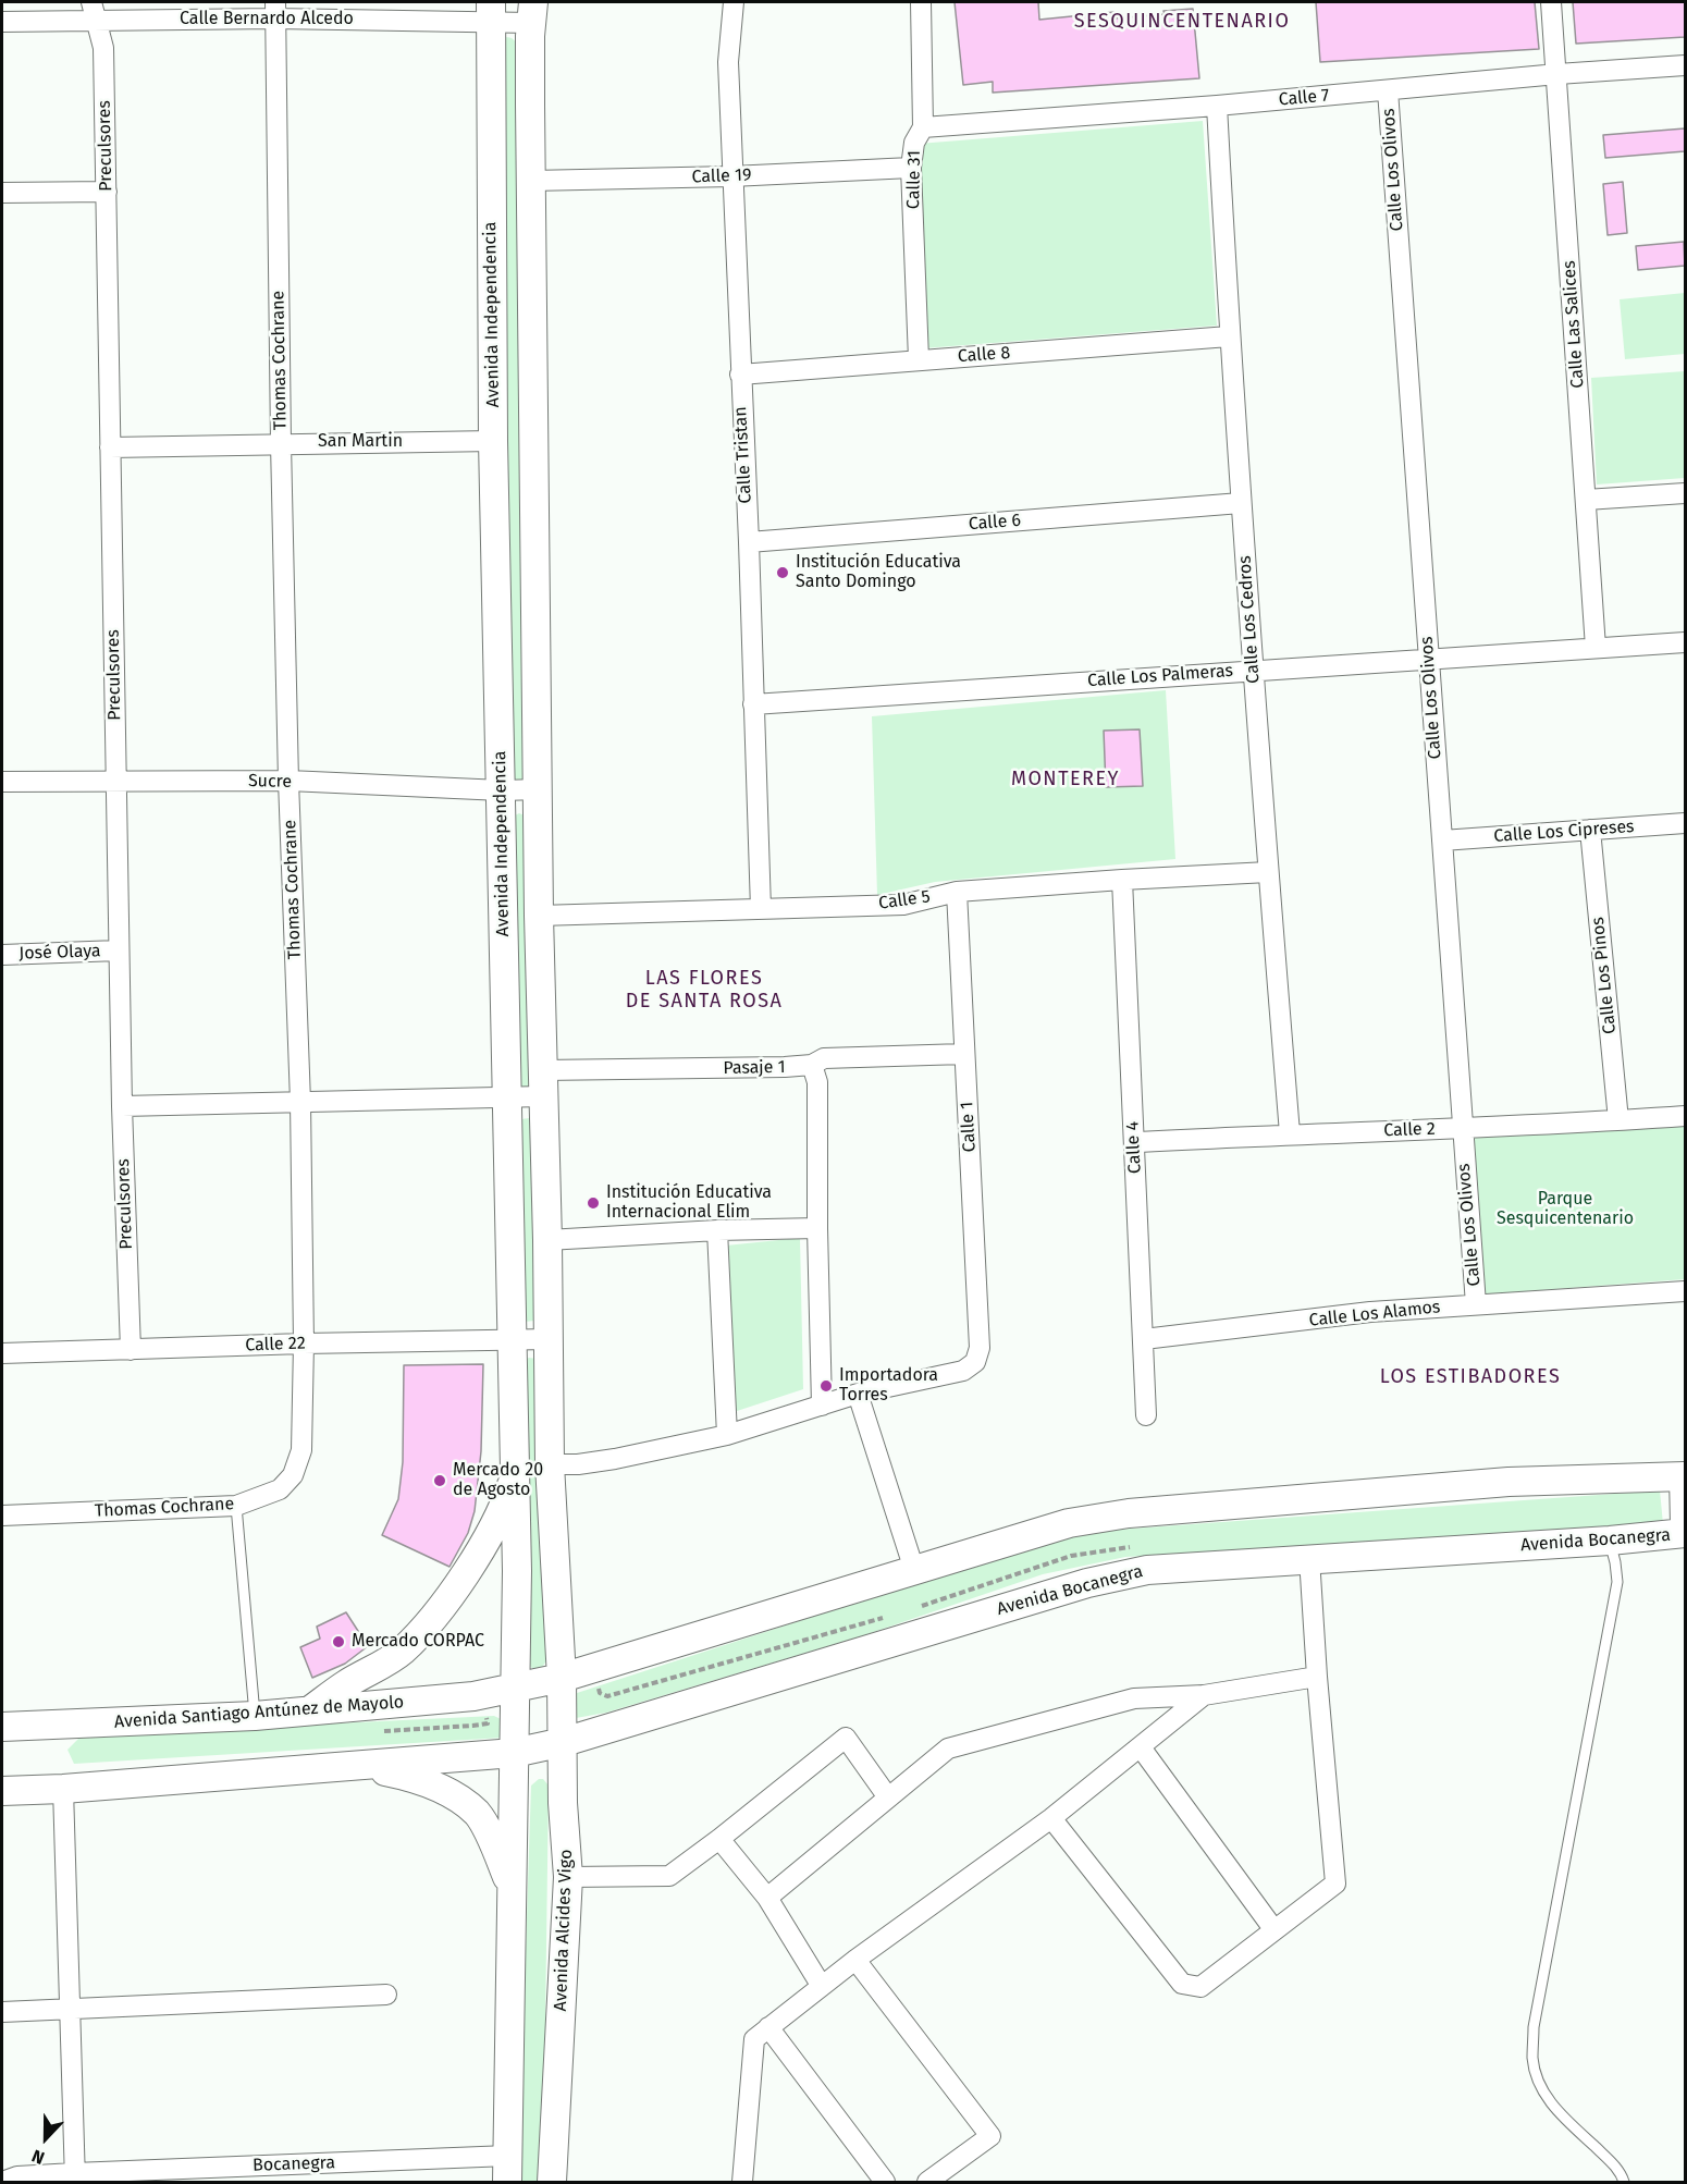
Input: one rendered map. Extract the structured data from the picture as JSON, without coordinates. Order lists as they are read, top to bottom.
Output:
{
  "streets": {
    "street": [
      "Calle Bernardo Alcedo",
      "Calle 7",
      "Preculsores",
      "Calle Los Olivos",
      "Calle 19",
      "Calle 31",
      "Avenida Independencia",
      "Calle Las Salices",
      "Calle 8",
      "Thomas Cochrane",
      "San Martin",
      "Calle Tristan",
      "Calle 6",
      "Calle Los Cedros",
      "Calle Los Palmeras",
      "Sucre",
      "Calle Los Cipreses",
      "Calle 5",
      "José Olaya",
      "Calle Los Pinos",
      "Pasaje 1",
      "Calle 1",
      "Calle 2",
      "Calle 4",
      "Calle Los Alamos",
      "Calle 22",
      "Avenida Bocanegra",
      "Avenida Santiago Antúnez de Mayolo",
      "Avenida Alcides Vigo",
      "Bocanegra"
    ]
  },
  "crossings": [
    ["Calle Bernardo Alcedo", "Preculsores"],
    ["Calle Bernardo Alcedo", "Avenida Independencia"],
    ["Calle Bernardo Alcedo", "Thomas Cochrane"],
    ["Calle 7", "Calle Los Olivos"],
    ["Calle 7", "Calle 31"],
    ["Calle 7", "Calle Las Salices"],
    ["Calle 7", "Calle Los Cedros"],
    ["Preculsores", "San Martin"],
    ["Preculsores", "Sucre"],
    ["Preculsores", "José Olaya"],
    ["Preculsores", "Pasaje 1"],
    ["Preculsores", "Calle 22"],
    ["Calle Los Olivos", "Calle Los Palmeras"],
    ["Calle Los Olivos", "Calle Los Cipreses"],
    ["Calle Los Olivos", "Calle 2"],
    ["Calle Los Olivos", "Calle Los Alamos"],
    ["Calle 19", "Calle 31"],
    ["Calle 19", "Avenida Independencia"],
    ["Calle 19", "Calle Tristan"],
    ["Calle 31", "Calle 8"],
    ["Avenida Independencia", "San Martin"],
    ["Avenida Independencia", "Sucre"],
    ["Avenida Independencia", "Calle 5"],
    ["Avenida Independencia", "Pasaje 1"],
    ["Avenida Independencia", "Calle 22"],
    ["Avenida Independencia", "Avenida Santiago Antúnez de Mayolo"],
    ["Avenida Independencia", "Avenida Alcides Vigo"],
    ["Calle Las Salices", "Calle Los Palmeras"],
    ["Calle 8", "Calle Tristan"],
    ["Calle 8", "Calle Los Cedros"],
    ["Thomas Cochrane", "San Martin"],
    ["Thomas Cochrane", "Sucre"],
    ["Thomas Cochrane", "Pasaje 1"],
    ["Thomas Cochrane", "Calle 22"],
    ["Calle Tristan", "Calle 6"],
    ["Calle Tristan", "Calle Los Palmeras"],
    ["Calle Tristan", "Calle 5"],
    ["Calle 6", "Calle Los Cedros"],
    ["Calle Los Cedros", "Calle Los Palmeras"],
    ["Calle Los Cedros", "Calle 5"],
    ["Calle Los Cedros", "Calle 2"],
    ["Calle Los Cipreses", "Calle Los Pinos"],
    ["Calle 5", "Calle 1"],
    ["Calle 5", "Calle 4"],
    ["Calle Los Pinos", "Calle 2"],
    ["Pasaje 1", "Calle 1"],
    ["Calle 2", "Calle 4"],
    ["Calle 4", "Calle Los Alamos"],
    ["Avenida Bocanegra", "Avenida Alcides Vigo"]
  ],
  "districts": [
    "SESQUINCENTENARIO",
    "MONTEREY",
    "LAS FLORES DE SANTA ROSA",
    "LOS ESTIBADORES"
  ],
  "parks": ["Parque Sesquicentenario"],
  "places": [
    "Institución Educativa Santo Domingo",
    "Institución Educativa Internacional Elim",
    "Importadora Torres",
    "Mercado 20 de Agosto",
    "Mercado CORPAC"
  ],
  "north": "bottom"
}
